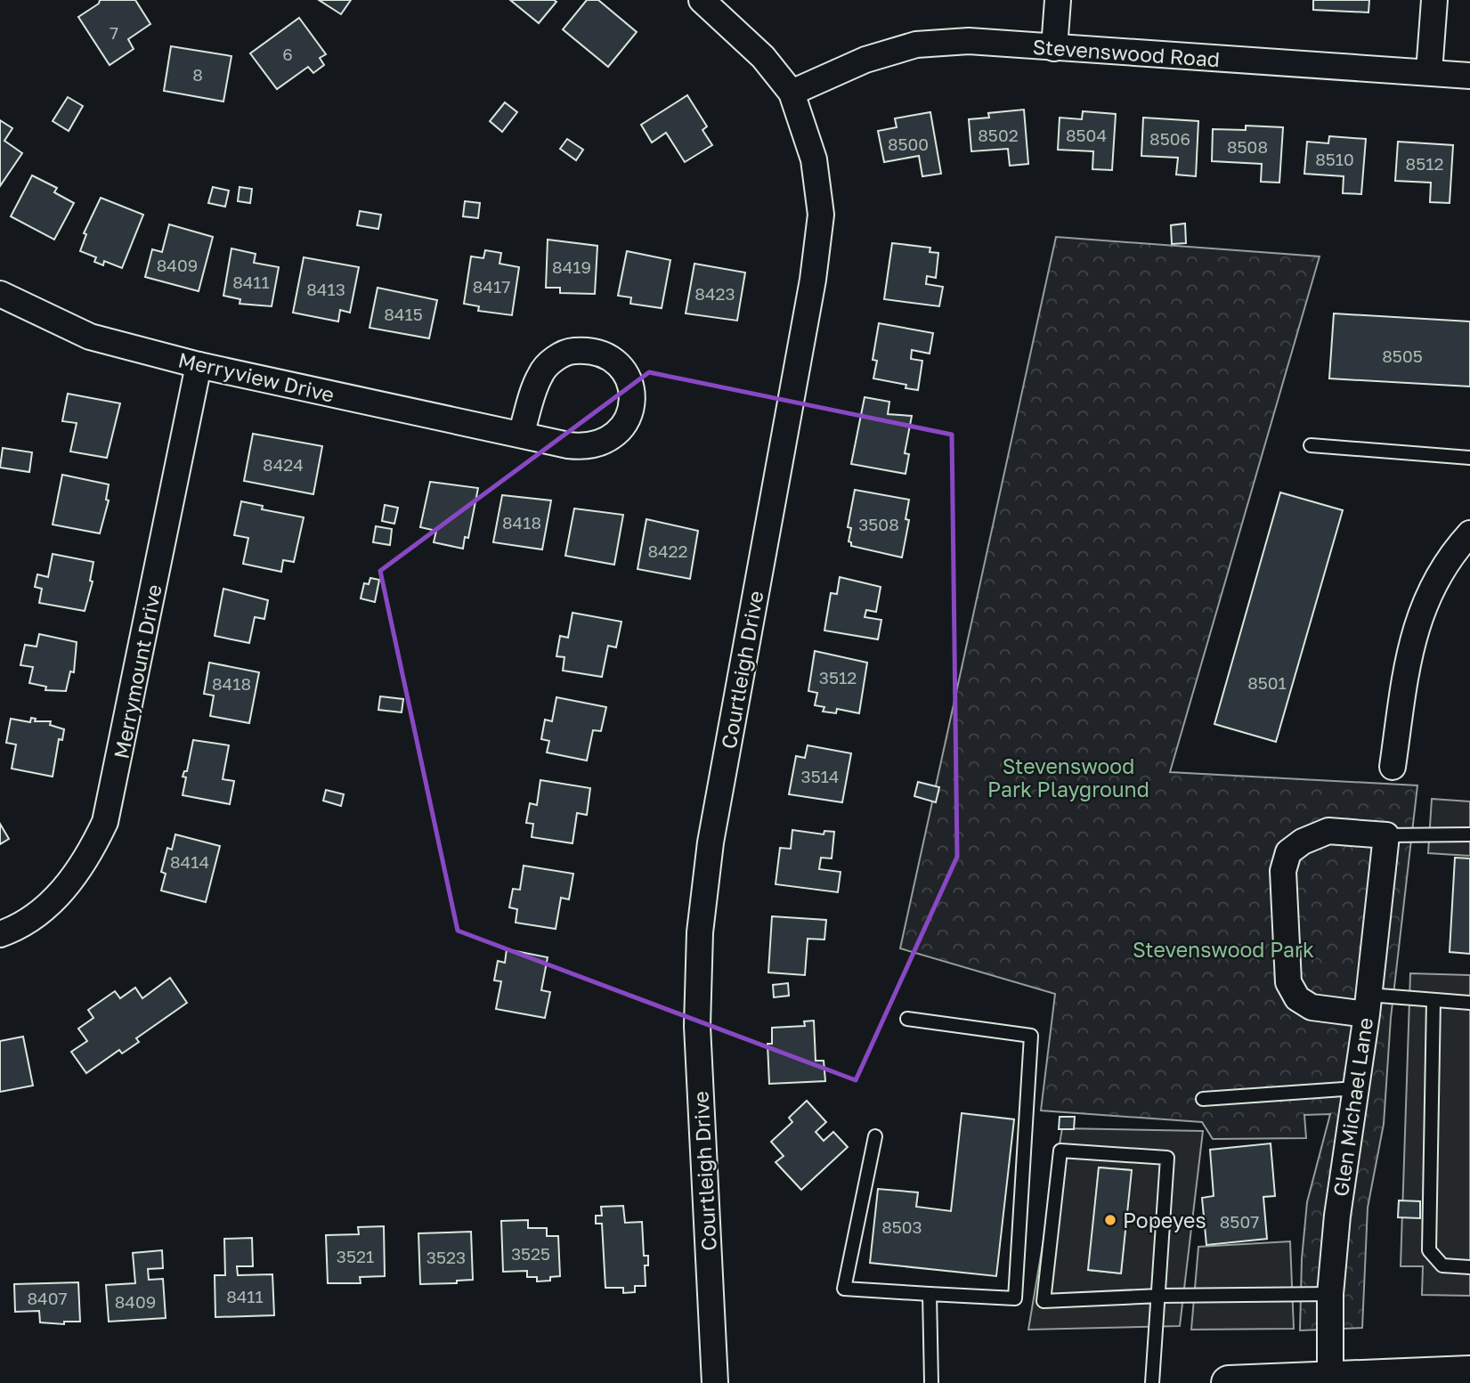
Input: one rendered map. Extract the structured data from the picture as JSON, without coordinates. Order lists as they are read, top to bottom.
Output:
{
  "streets": {
    "street": [
      "Stevenswood Road",
      "Merryview Drive",
      "Courtleigh Drive",
      "Merrymount Drive",
      "Glen Michael Lane"
    ]
  },
  "crossings": [
    ["Stevenswood Road", "Courtleigh Drive"],
    ["Merryview Drive", "Merrymount Drive"]
  ],
  "parks": ["Stevenswood Park Playground", "Stevenswood Park"],
  "places": ["Popeyes"],
  "house_numbers": [
    "7",
    "6",
    "8",
    "8502",
    "8504",
    "8506",
    "8500",
    "8508",
    "8510",
    "8512",
    "8409",
    "8419",
    "8411",
    "8417",
    "8413",
    "8423",
    "8415",
    "8505",
    "8424",
    "8418",
    "3508",
    "8422",
    "3512",
    "8501",
    "8418",
    "3514",
    "8414",
    "8507",
    "8503",
    "3525",
    "3521",
    "3523",
    "8411",
    "8407",
    "8409"
  ]
}
